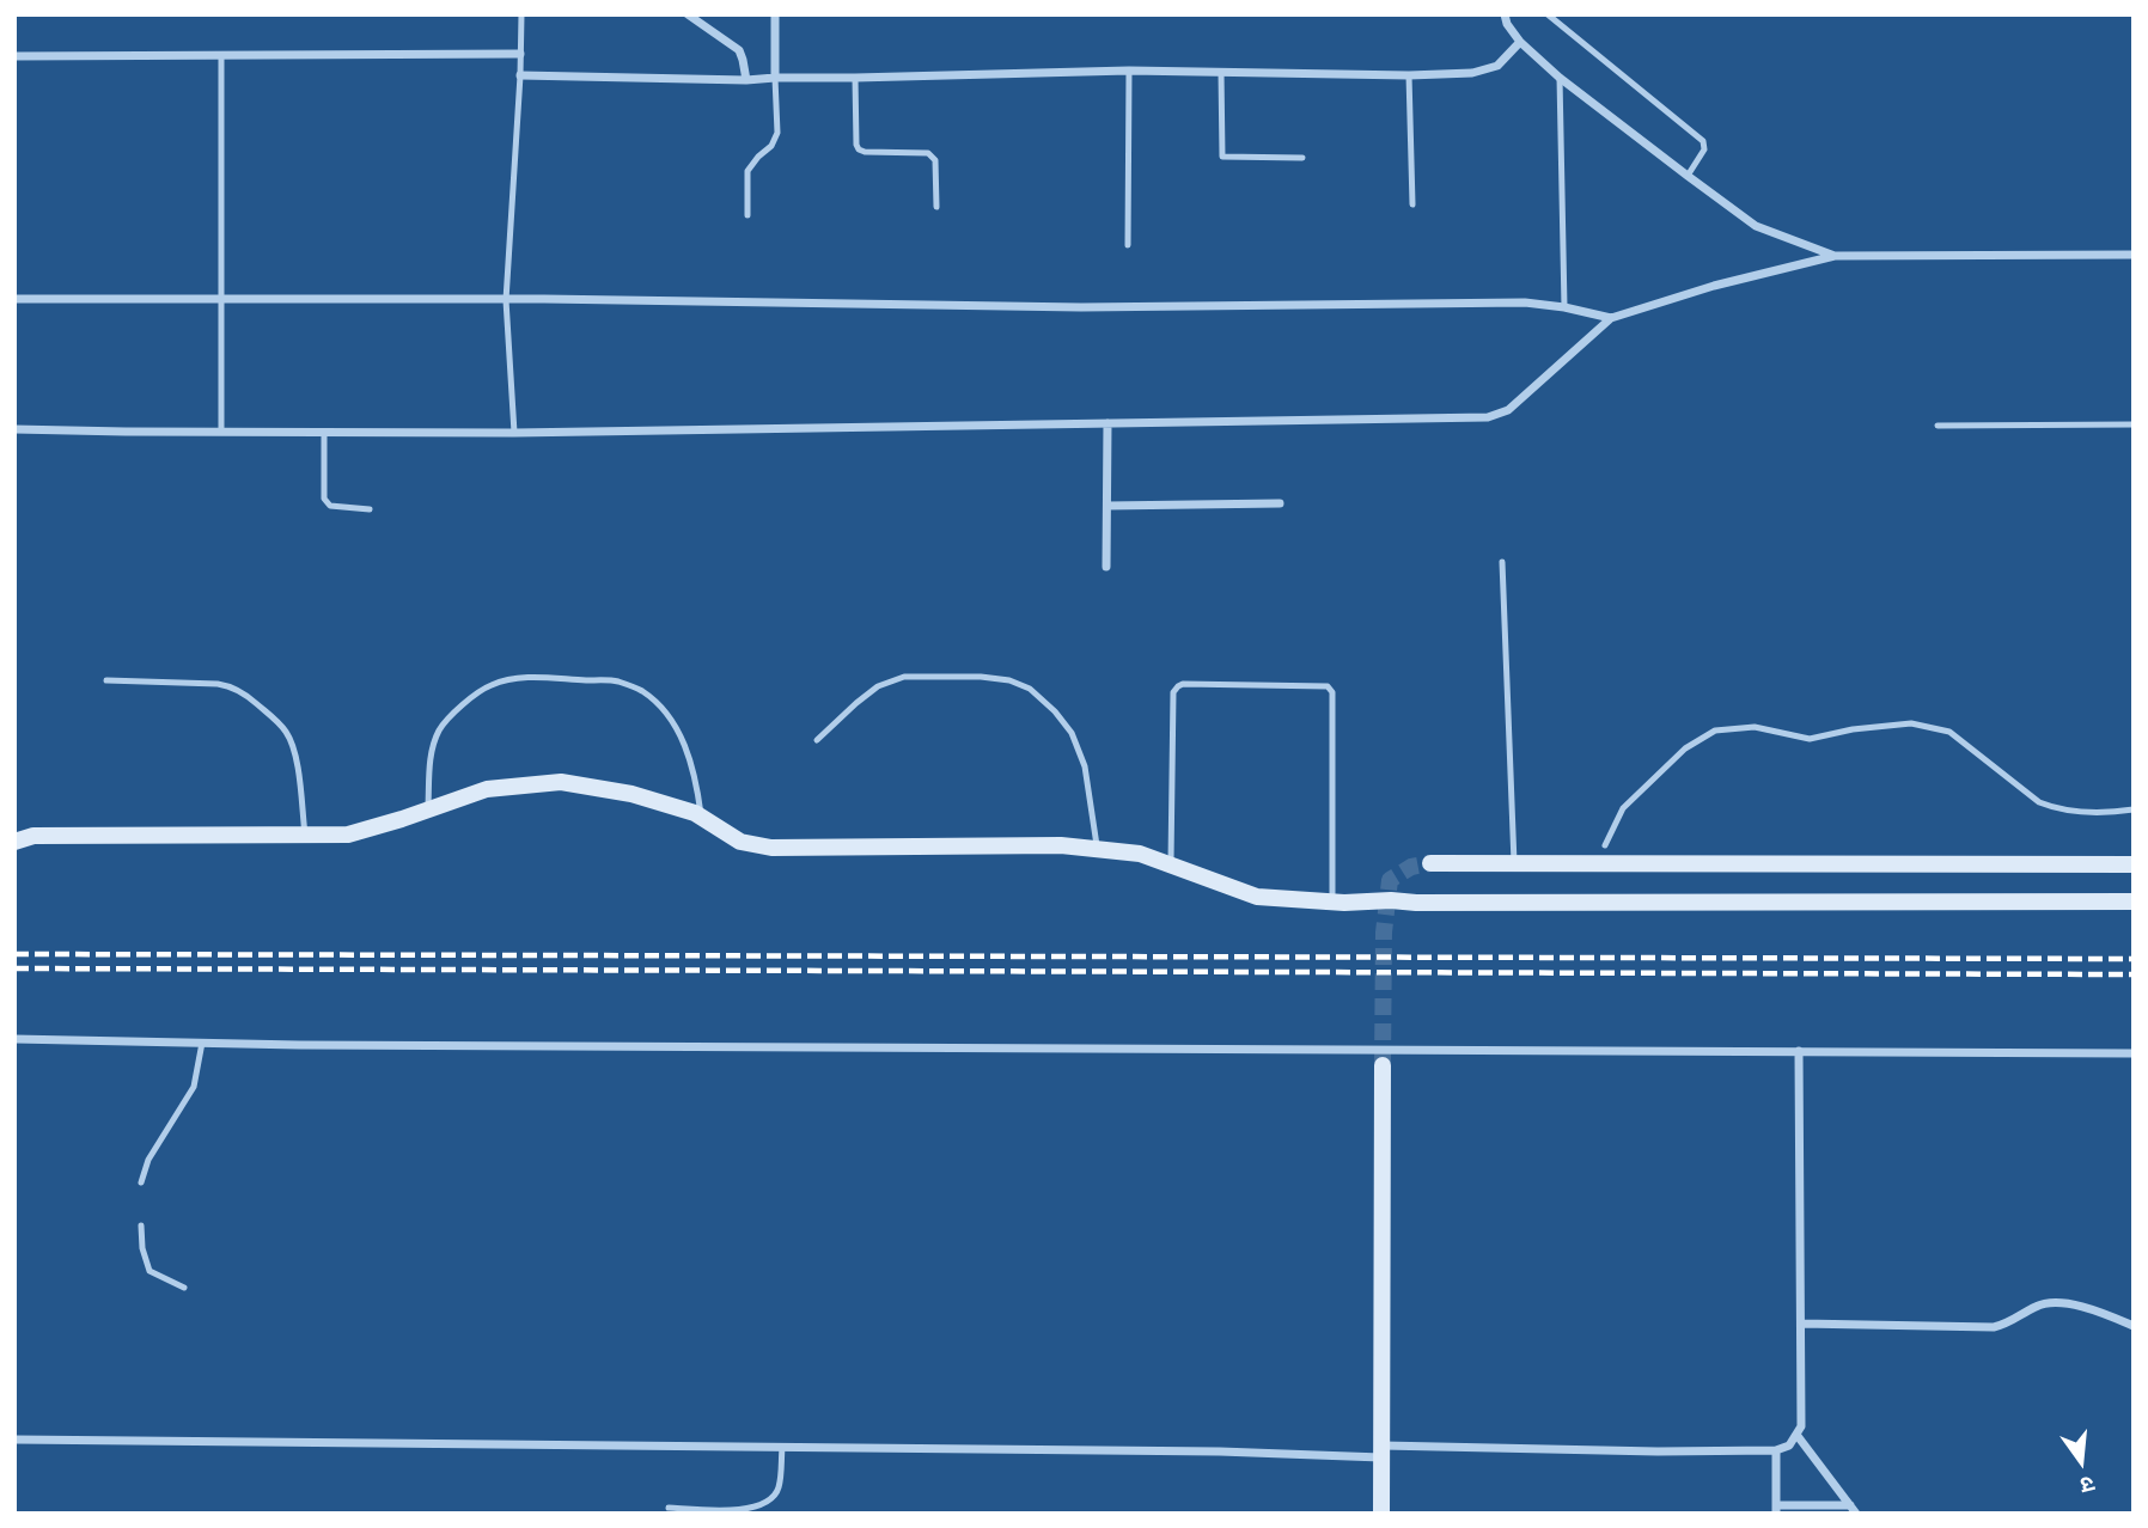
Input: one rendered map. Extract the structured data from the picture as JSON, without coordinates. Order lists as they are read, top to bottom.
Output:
{
  "north": "bottom"
}
